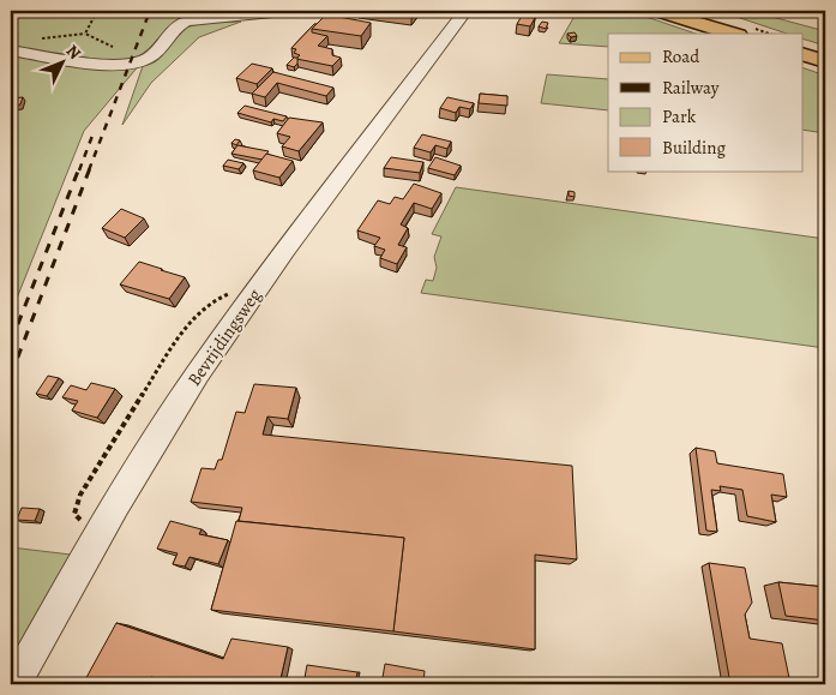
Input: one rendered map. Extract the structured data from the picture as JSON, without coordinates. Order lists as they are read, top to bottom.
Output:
{
  "streets": {
    "street": ["Bevrijdingsweg"]
  },
  "legend": [
    "Road",
    "Railway",
    "Park",
    "Building"
  ],
  "north": "top right"
}
